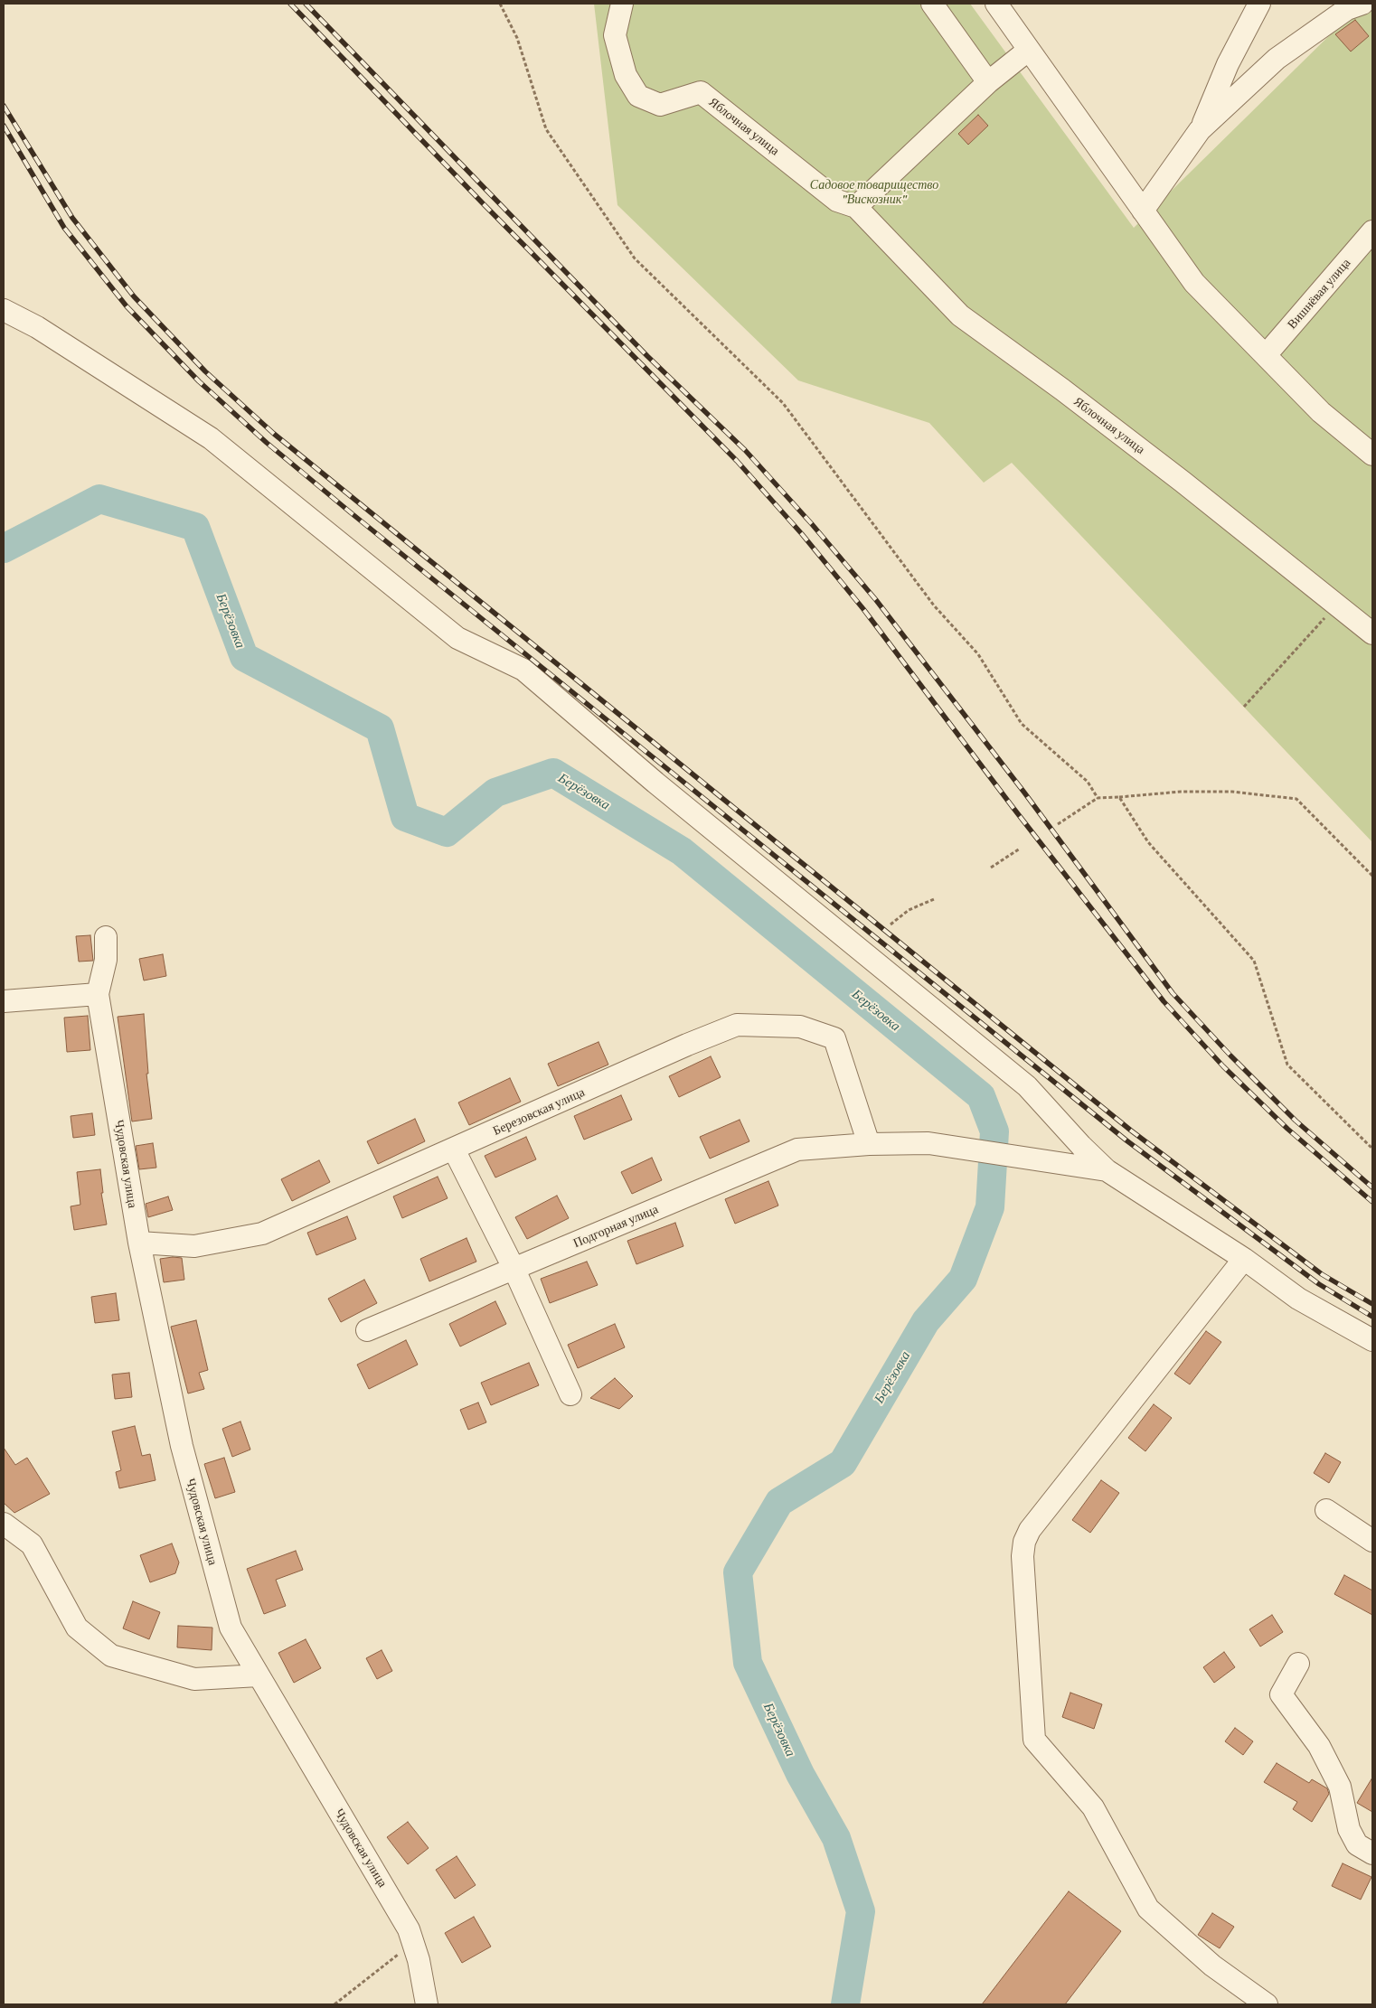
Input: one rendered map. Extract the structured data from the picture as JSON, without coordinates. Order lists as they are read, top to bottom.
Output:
{
  "streets": {
    "street": [
      "Яблочная улица",
      "Вишнёвая улица",
      "Березовская улица",
      "Чудовская улица",
      "Подгорная улица"
    ]
  },
  "crossings": [
    ["Березовская улица", "Чудовская улица"],
    ["Березовская улица", "Подгорная улица"]
  ],
  "water": ["Берёзовка"],
  "parks": ["Садовое товарищество \"Вискозник\""]
}
